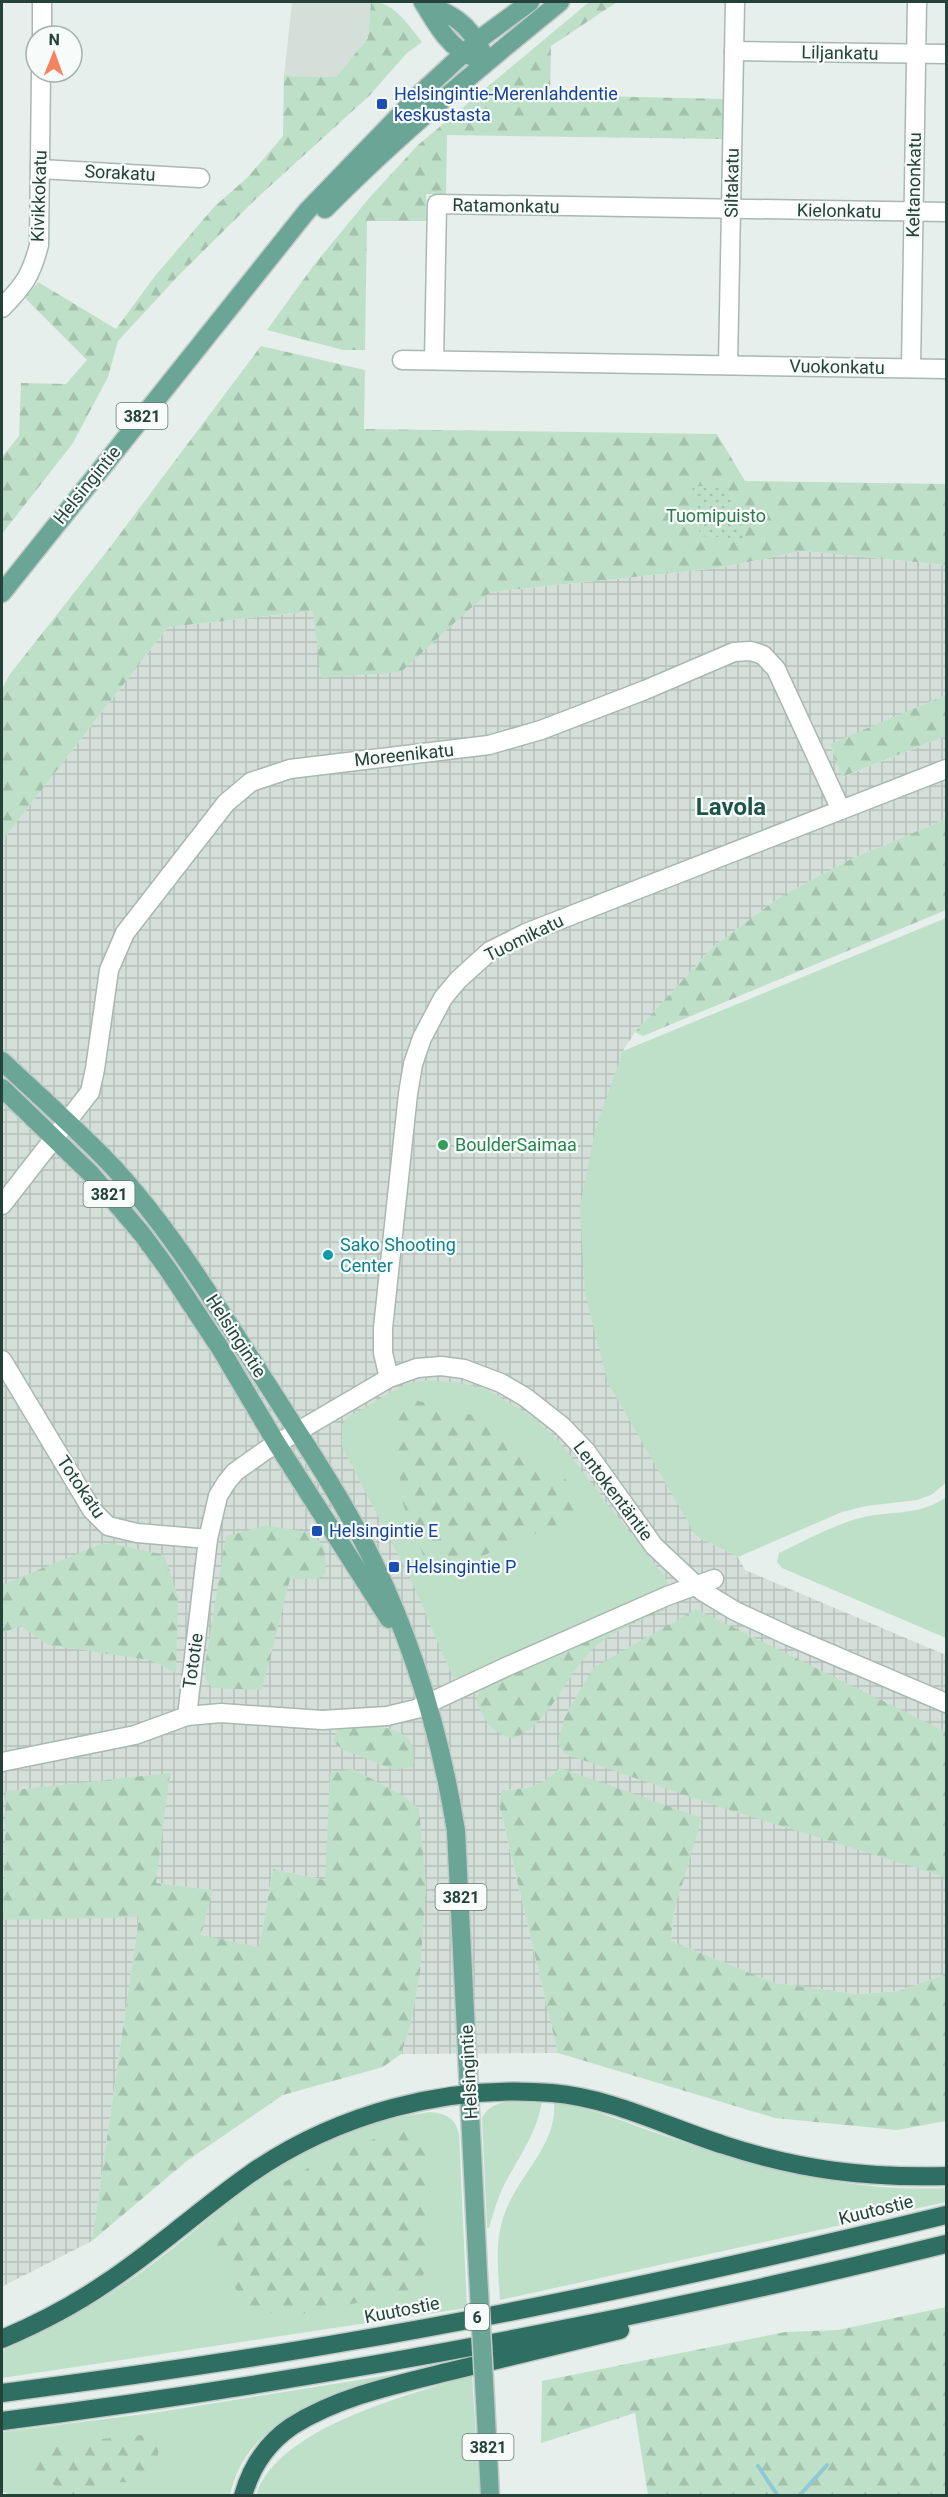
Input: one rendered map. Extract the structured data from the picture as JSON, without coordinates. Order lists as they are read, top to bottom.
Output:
{
  "streets": {
    "highway": ["Kuutostie", "6"],
    "main road": ["3821", "Helsingintie"],
    "street": [
      "Liljankatu",
      "Sorakatu",
      "Siltakatu",
      "Keltanonkatu",
      "Kivikkokatu",
      "Ratamonkatu",
      "Kielonkatu",
      "Vuokonkatu",
      "Moreenikatu",
      "Tuomikatu",
      "Totokatu",
      "Lentokentäntie",
      "Tototie"
    ]
  },
  "crossings": [
    ["Liljankatu", "Siltakatu"],
    ["Liljankatu", "Keltanonkatu"],
    ["Sorakatu", "Kivikkokatu"],
    ["Siltakatu", "Ratamonkatu"],
    ["Siltakatu", "Kielonkatu"],
    ["Siltakatu", "Vuokonkatu"],
    ["Keltanonkatu", "Kielonkatu"],
    ["Keltanonkatu", "Vuokonkatu"],
    ["Ratamonkatu", "Kielonkatu"],
    ["Helsingintie", "Moreenikatu"],
    ["Helsingintie", "Lentokentäntie"],
    ["Helsingintie", "Tototie"],
    ["Moreenikatu", "Tuomikatu"],
    ["Tuomikatu", "Lentokentäntie"],
    ["Totokatu", "Tototie"],
    ["Lentokentäntie", "Tototie"]
  ],
  "districts": ["Lavola"],
  "parks": ["Tuomipuisto"],
  "places": {
    "transit": ["Helsingintie-Merenlahdentie keskustasta", "Helsingintie E", "Helsingintie P"],
    "other": ["BoulderSaimaa", "Sako Shooting Center"]
  },
  "north": "top"
}
